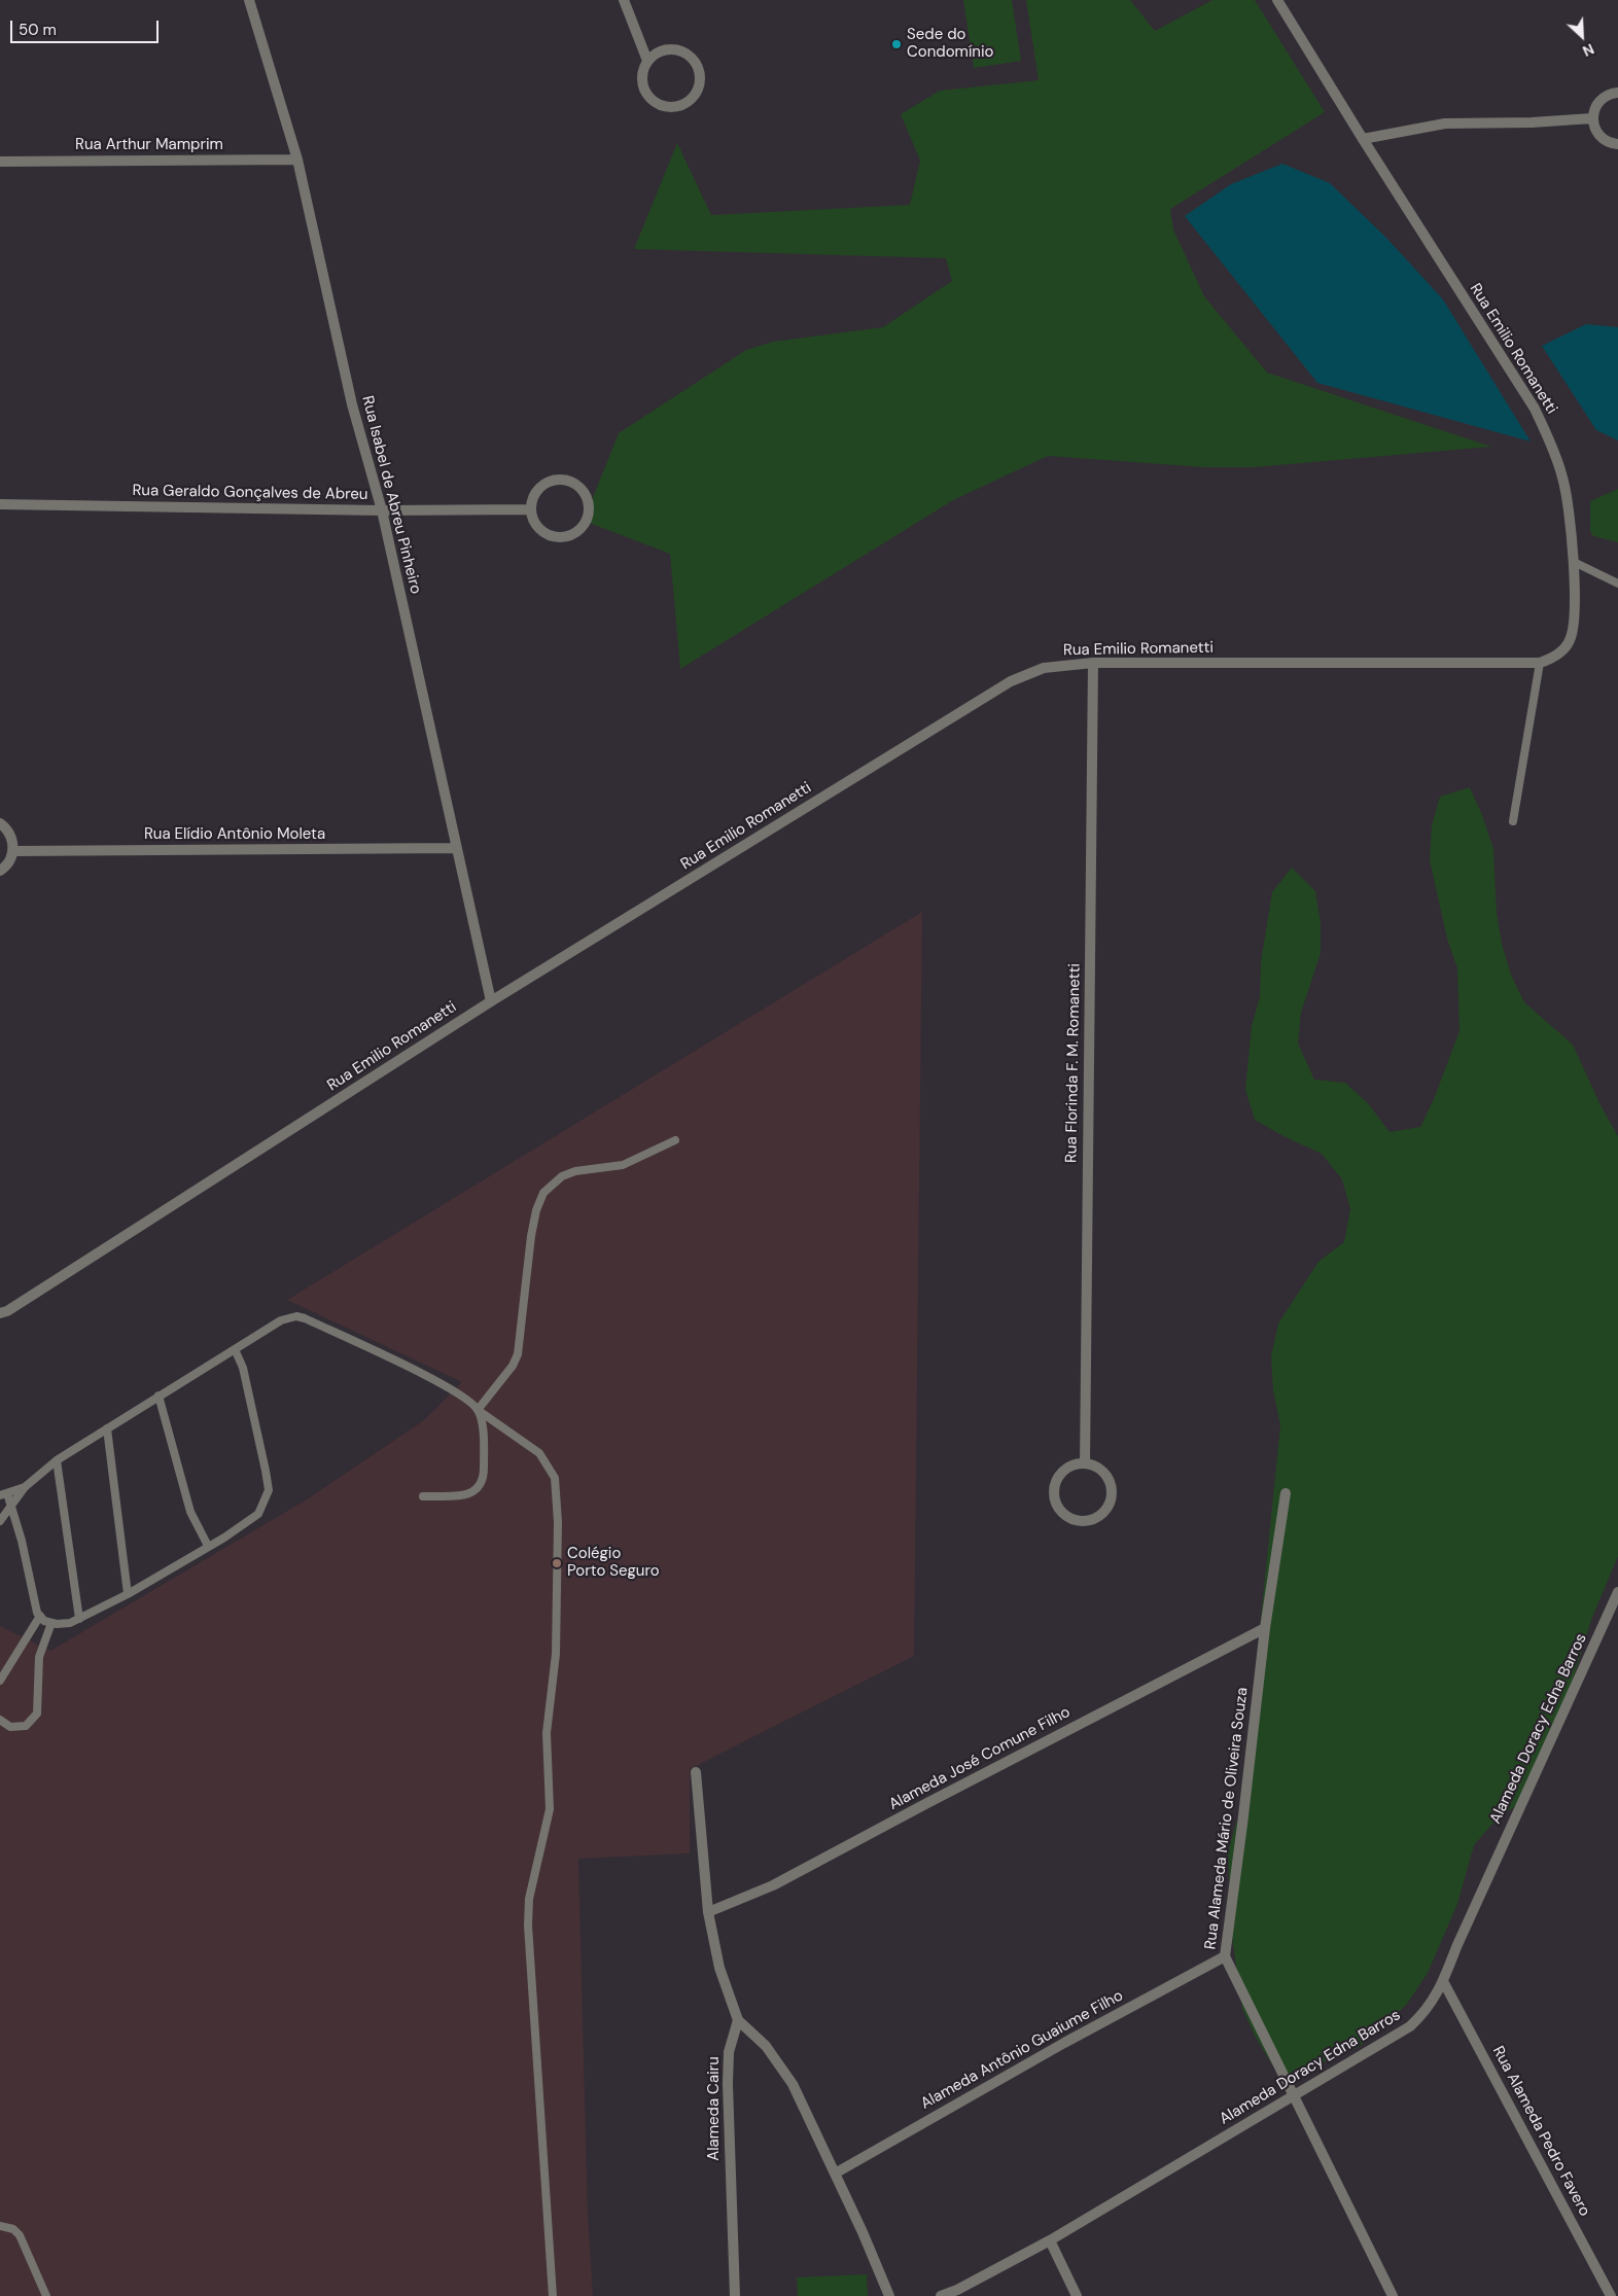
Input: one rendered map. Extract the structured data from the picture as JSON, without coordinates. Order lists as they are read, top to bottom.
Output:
{
  "streets": {
    "street": [
      "Rua Arthur Mamprim",
      "Rua Emilio Romanetti",
      "Rua Geraldo Gonçalves de Abreu",
      "Rua Isabel de Abreu Pinheiro",
      "Rua Elídio Antônio Moleta",
      "Rua Florinda F. M. Romanetti",
      "Alameda Doracy Edna Barros",
      "Alameda José Comune Filho",
      "Rua Alameda Mário de Oliveira Souza",
      "Alameda Antônio Guaiume Filho",
      "Alameda Cairu",
      "Rua Alameda Pedro Favero"
    ]
  },
  "crossings": [
    ["Rua Arthur Mamprim", "Rua Isabel de Abreu Pinheiro"],
    ["Rua Emilio Romanetti", "Rua Isabel de Abreu Pinheiro"],
    ["Rua Emilio Romanetti", "Rua Florinda F. M. Romanetti"],
    ["Rua Geraldo Gonçalves de Abreu", "Rua Isabel de Abreu Pinheiro"],
    ["Rua Isabel de Abreu Pinheiro", "Rua Elídio Antônio Moleta"],
    ["Alameda Doracy Edna Barros", "Rua Alameda Mário de Oliveira Souza"],
    ["Alameda Doracy Edna Barros", "Rua Alameda Pedro Favero"],
    ["Alameda José Comune Filho", "Rua Alameda Mário de Oliveira Souza"],
    ["Rua Alameda Mário de Oliveira Souza", "Alameda Antônio Guaiume Filho"]
  ],
  "places": ["Sede do Condomínio", "Colégio Porto Seguro"],
  "scale_bar": "50 m",
  "north": "bottom right"
}
